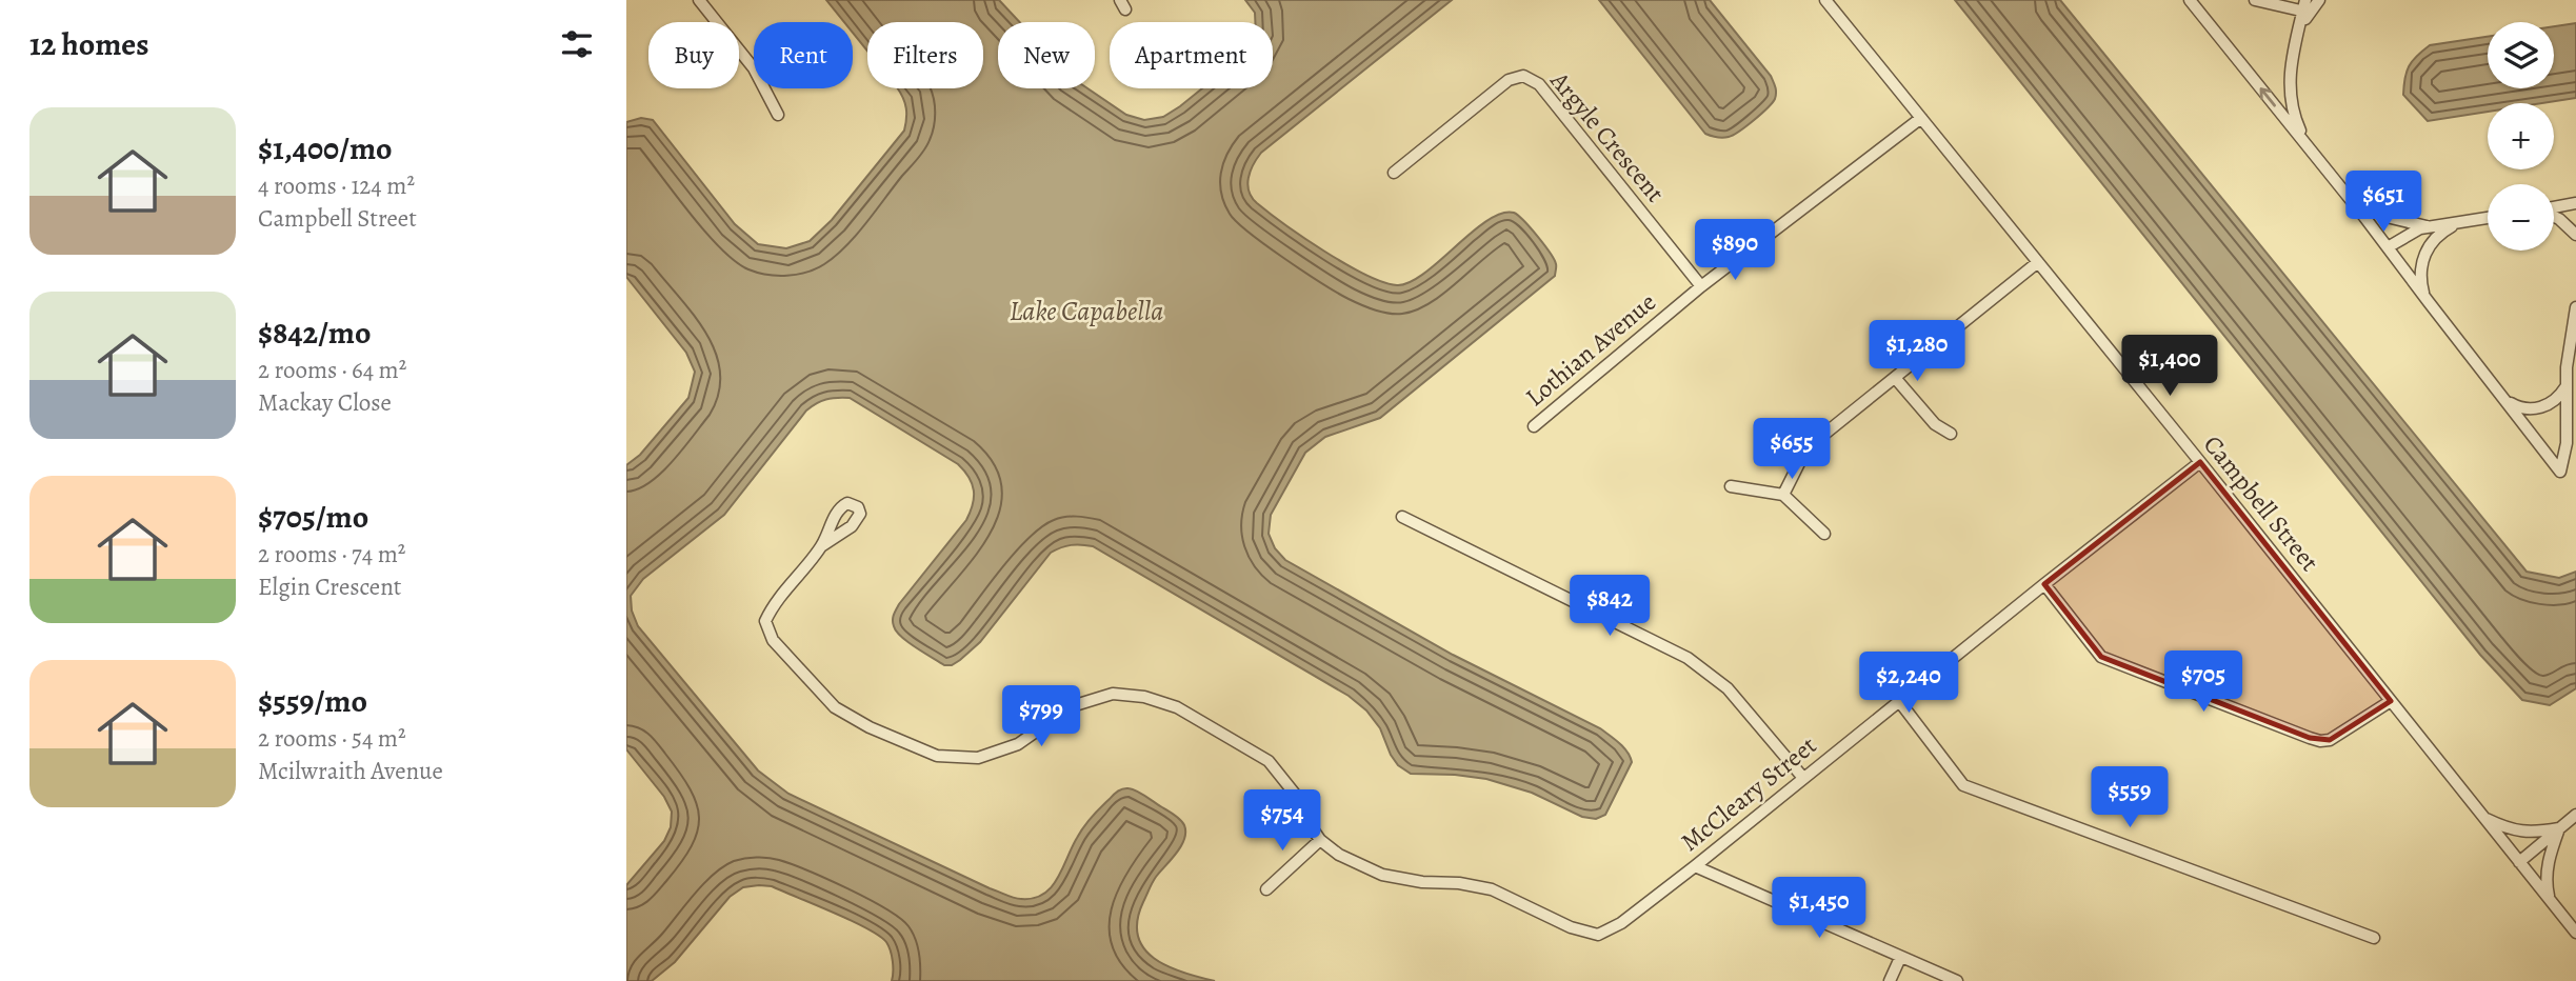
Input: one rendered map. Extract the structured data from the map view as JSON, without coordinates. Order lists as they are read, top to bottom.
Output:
{
  "streets": {
    "street": [
      "Argyle Crescent",
      "Lothian Avenue",
      "Campbell Street",
      "McCleary Street"
    ]
  },
  "crossings": [
    ["Argyle Crescent", "Lothian Avenue"],
    ["Lothian Avenue", "Campbell Street"],
    ["Campbell Street", "McCleary Street"]
  ],
  "water": ["Lake Capabella"],
  "page": {
    "heading": "12 homes",
    "map_buttons": ["+", "−"],
    "chip": [
      "Buy",
      "Rent",
      "Filters",
      "New",
      "Apartment"
    ],
    "list": [
      {
        "name": "$1,400/mo",
        "note": "4 rooms · 124 m² · Campbell Street"
      },
      {
        "name": "$842/mo",
        "note": "2 rooms · 64 m² · Mackay Close"
      },
      {
        "name": "$705/mo",
        "note": "2 rooms · 74 m² · Elgin Crescent"
      },
      {
        "name": "$559/mo",
        "note": "2 rooms · 54 m² · Mcilwraith Avenue"
      }
    ],
    "price": [
      "$651",
      "$890",
      "$1,280",
      "$1,400",
      "$655",
      "$842",
      "$705",
      "$2,240",
      "$799",
      "$559",
      "$754",
      "$1,450"
    ]
  }
}
